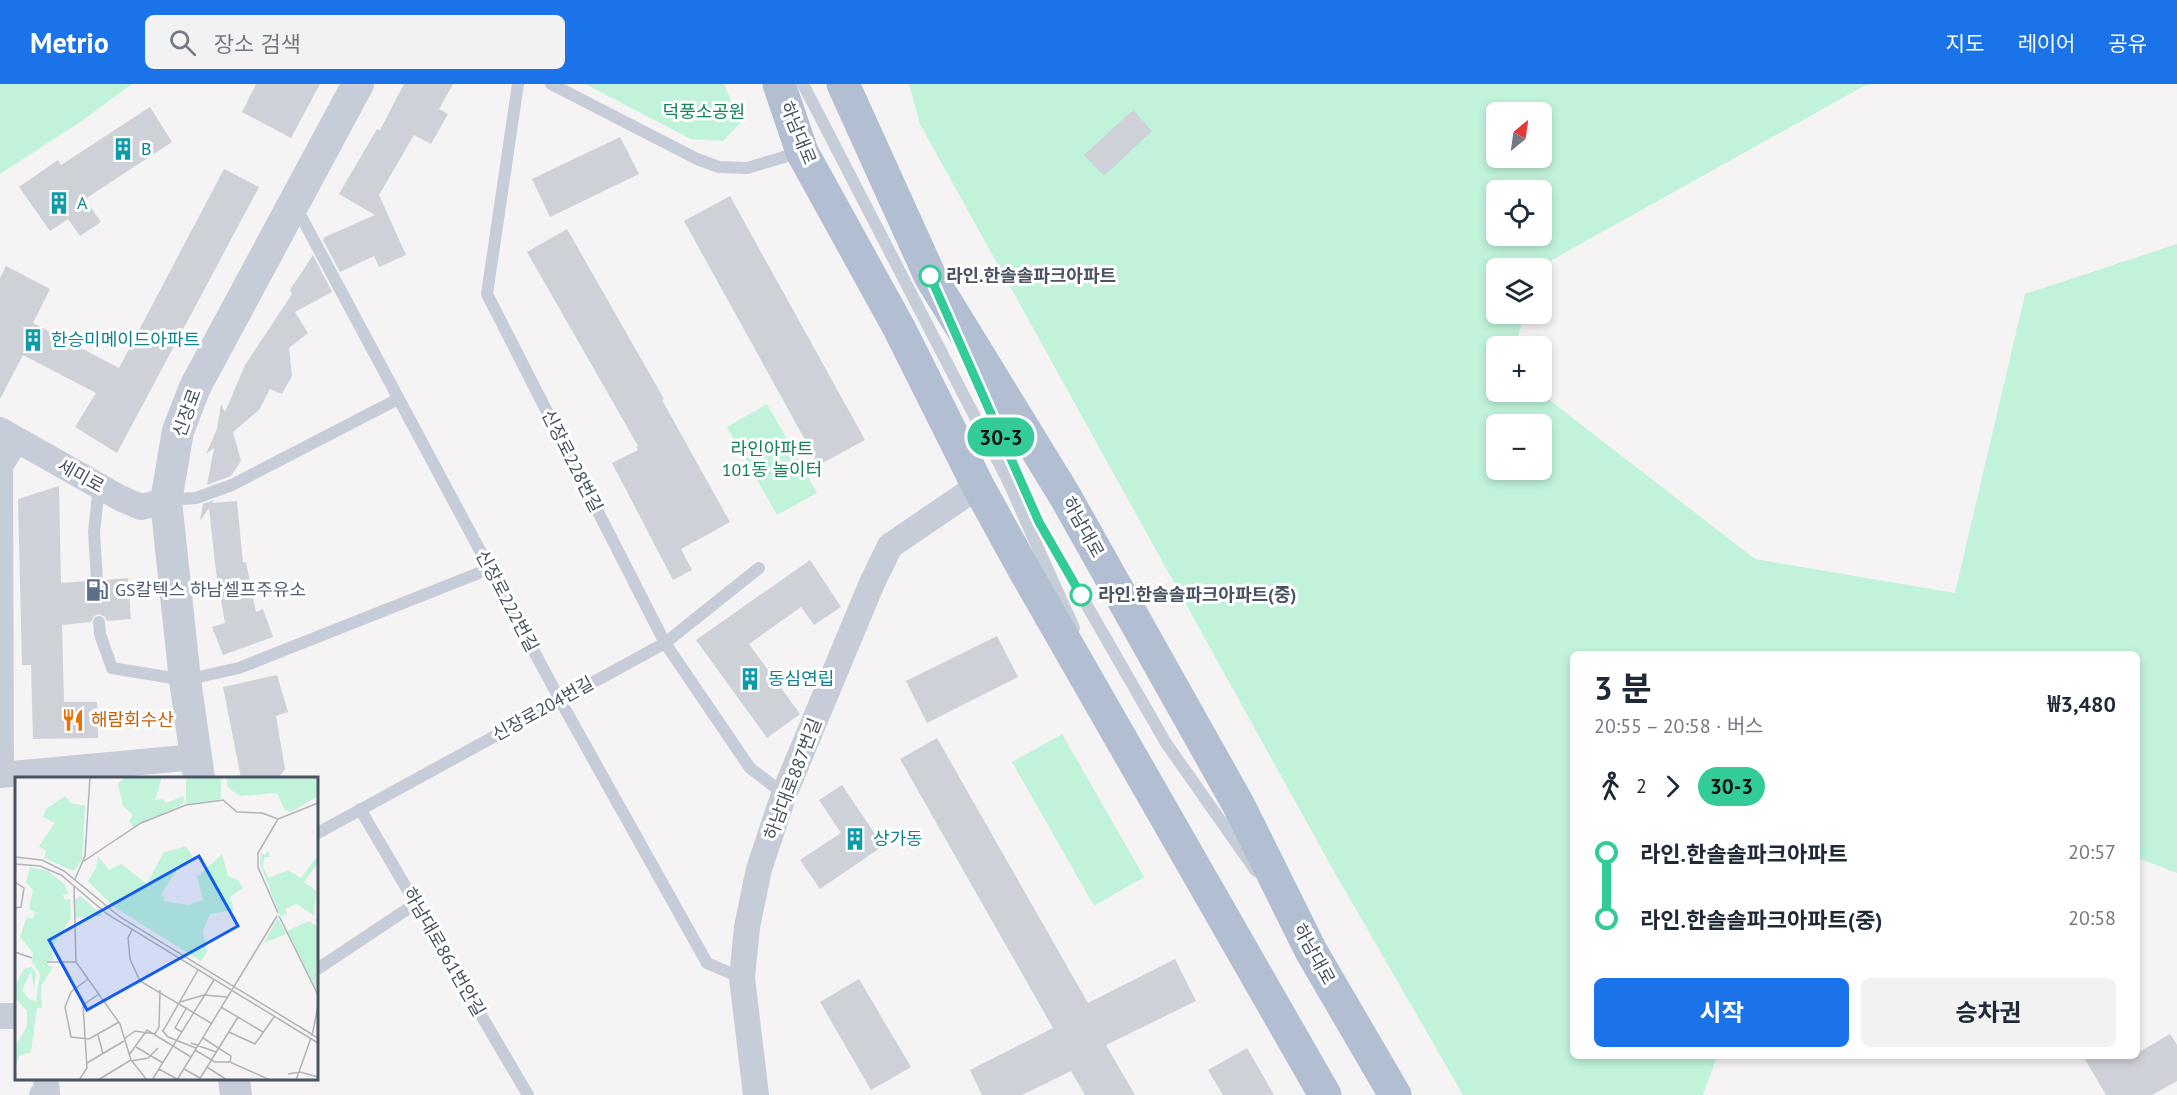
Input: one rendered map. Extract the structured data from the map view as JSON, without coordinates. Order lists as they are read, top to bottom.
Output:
{
  "streets": {
    "main road": ["하남대로"],
    "street": ["신장로", "세미로", "하남대로887번길"],
    "lane": [
      "신장로228번길",
      "신장로222번길",
      "신장로204번길",
      "하남대로861번안길"
    ]
  },
  "crossings": [
    ["하남대로", "하남대로887번길"],
    ["신장로", "세미로"],
    ["신장로", "신장로222번길"],
    ["신장로228번길", "신장로204번길"],
    ["신장로228번길", "하남대로887번길"],
    ["신장로222번길", "신장로204번길"],
    ["신장로222번길", "하남대로887번길"],
    ["신장로204번길", "하남대로861번안길"]
  ],
  "parks": ["덕풍소공원", "라인아파트 101동 놀이터"],
  "places": {
    "building": [
      "B",
      "A",
      "한승미메이드아파트",
      "동심연립",
      "상가동"
    ],
    "other": ["라인.한솔솔파크아파트", "라인.한솔솔파크아파트(중)"],
    "fuel station": ["GS칼텍스 하남셀프주유소"],
    "restaurant": ["해람회수산"]
  },
  "lines": ["bus line 30-3"],
  "north": "top right",
  "page": {
    "header": "Metrio",
    "search": "장소 검색",
    "nav": ["지도", "레이어", "공유"],
    "on_map": "30-3",
    "map_buttons": ["+", "−"],
    "heading": ["3 분", "20:55 – 20:58 · 버스", "₩3,480"],
    "legs": ["2", "30-3"],
    "list": [
      {
        "name": "라인.한솔솔파크아파트",
        "value": "20:57"
      },
      {
        "name": "라인.한솔솔파크아파트(중)",
        "value": "20:58"
      }
    ],
    "buttons": ["시작", "승차권"]
  }
}
